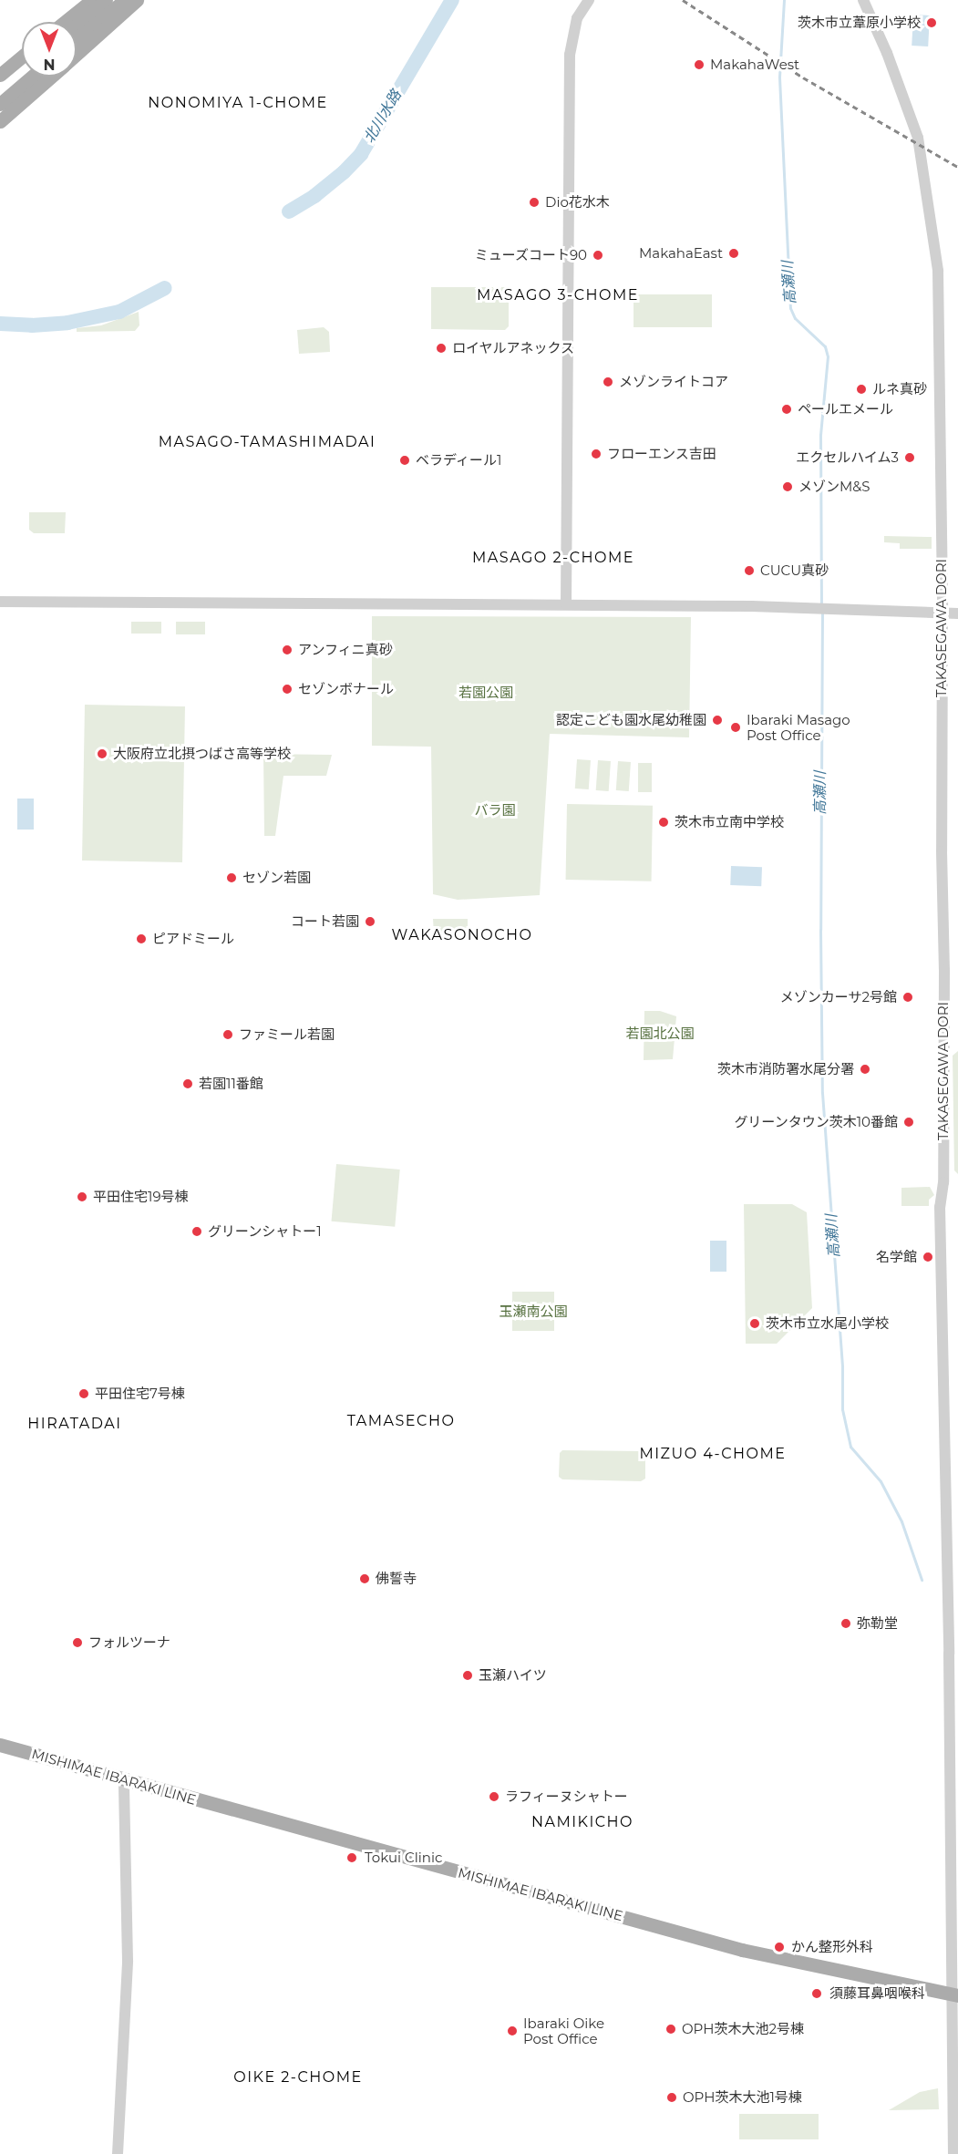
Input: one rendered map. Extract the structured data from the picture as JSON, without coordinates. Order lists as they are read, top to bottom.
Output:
{
  "streets": {
    "main road": ["MISHIMAE IBARAKI LINE"],
    "street": ["TAKASEGAWA DORI"]
  },
  "crossings": [
    ["TAKASEGAWA DORI", "MISHIMAE IBARAKI LINE"]
  ],
  "districts": [
    "NONOMIYA 1-CHOME",
    "MASAGO 3-CHOME",
    "MASAGO-TAMASHIMADAI",
    "MASAGO 2-CHOME",
    "WAKASONOCHO",
    "TAMASECHO",
    "HIRATADAI",
    "MIZUO 4-CHOME",
    "NAMIKICHO",
    "OIKE 2-CHOME"
  ],
  "water": ["北川水路", "高瀬川"],
  "parks": [
    "若園公園",
    "バラ園",
    "若園北公園",
    "玉瀬南公園"
  ],
  "places": [
    "茨木市立葦原小学校",
    "MakahaWest",
    "Dio花水木",
    "MakahaEast",
    "ミューズコート90",
    "ロイヤルアネックス",
    "メゾンライトコア",
    "ルネ真砂",
    "ペールエメール",
    "フローエンス吉田",
    "エクセルハイム3",
    "ベラディール1",
    "メゾンM&S",
    "CUCU真砂",
    "アンフィニ真砂",
    "セゾンボナール",
    "認定こども園水尾幼稚園",
    "Ibaraki Masago Post Office",
    "大阪府立北摂つばさ高等学校",
    "茨木市立南中学校",
    "セゾン若園",
    "コート若園",
    "ピアドミール",
    "メゾンカーサ2号館",
    "ファミール若園",
    "茨木市消防署水尾分署",
    "若園11番館",
    "グリーンタウン茨木10番館",
    "平田住宅19号棟",
    "グリーンシャトー1",
    "名学館",
    "茨木市立水尾小学校",
    "平田住宅7号棟",
    "佛誓寺",
    "弥勒堂",
    "フォルツーナ",
    "玉瀬ハイツ",
    "ラフィーヌシャトー",
    "Tokui Clinic",
    "かん整形外科",
    "須藤耳鼻咽喉科",
    "OPH茨木大池2号棟",
    "Ibaraki Oike Post Office",
    "OPH茨木大池1号棟"
  ],
  "north": "bottom"
}
